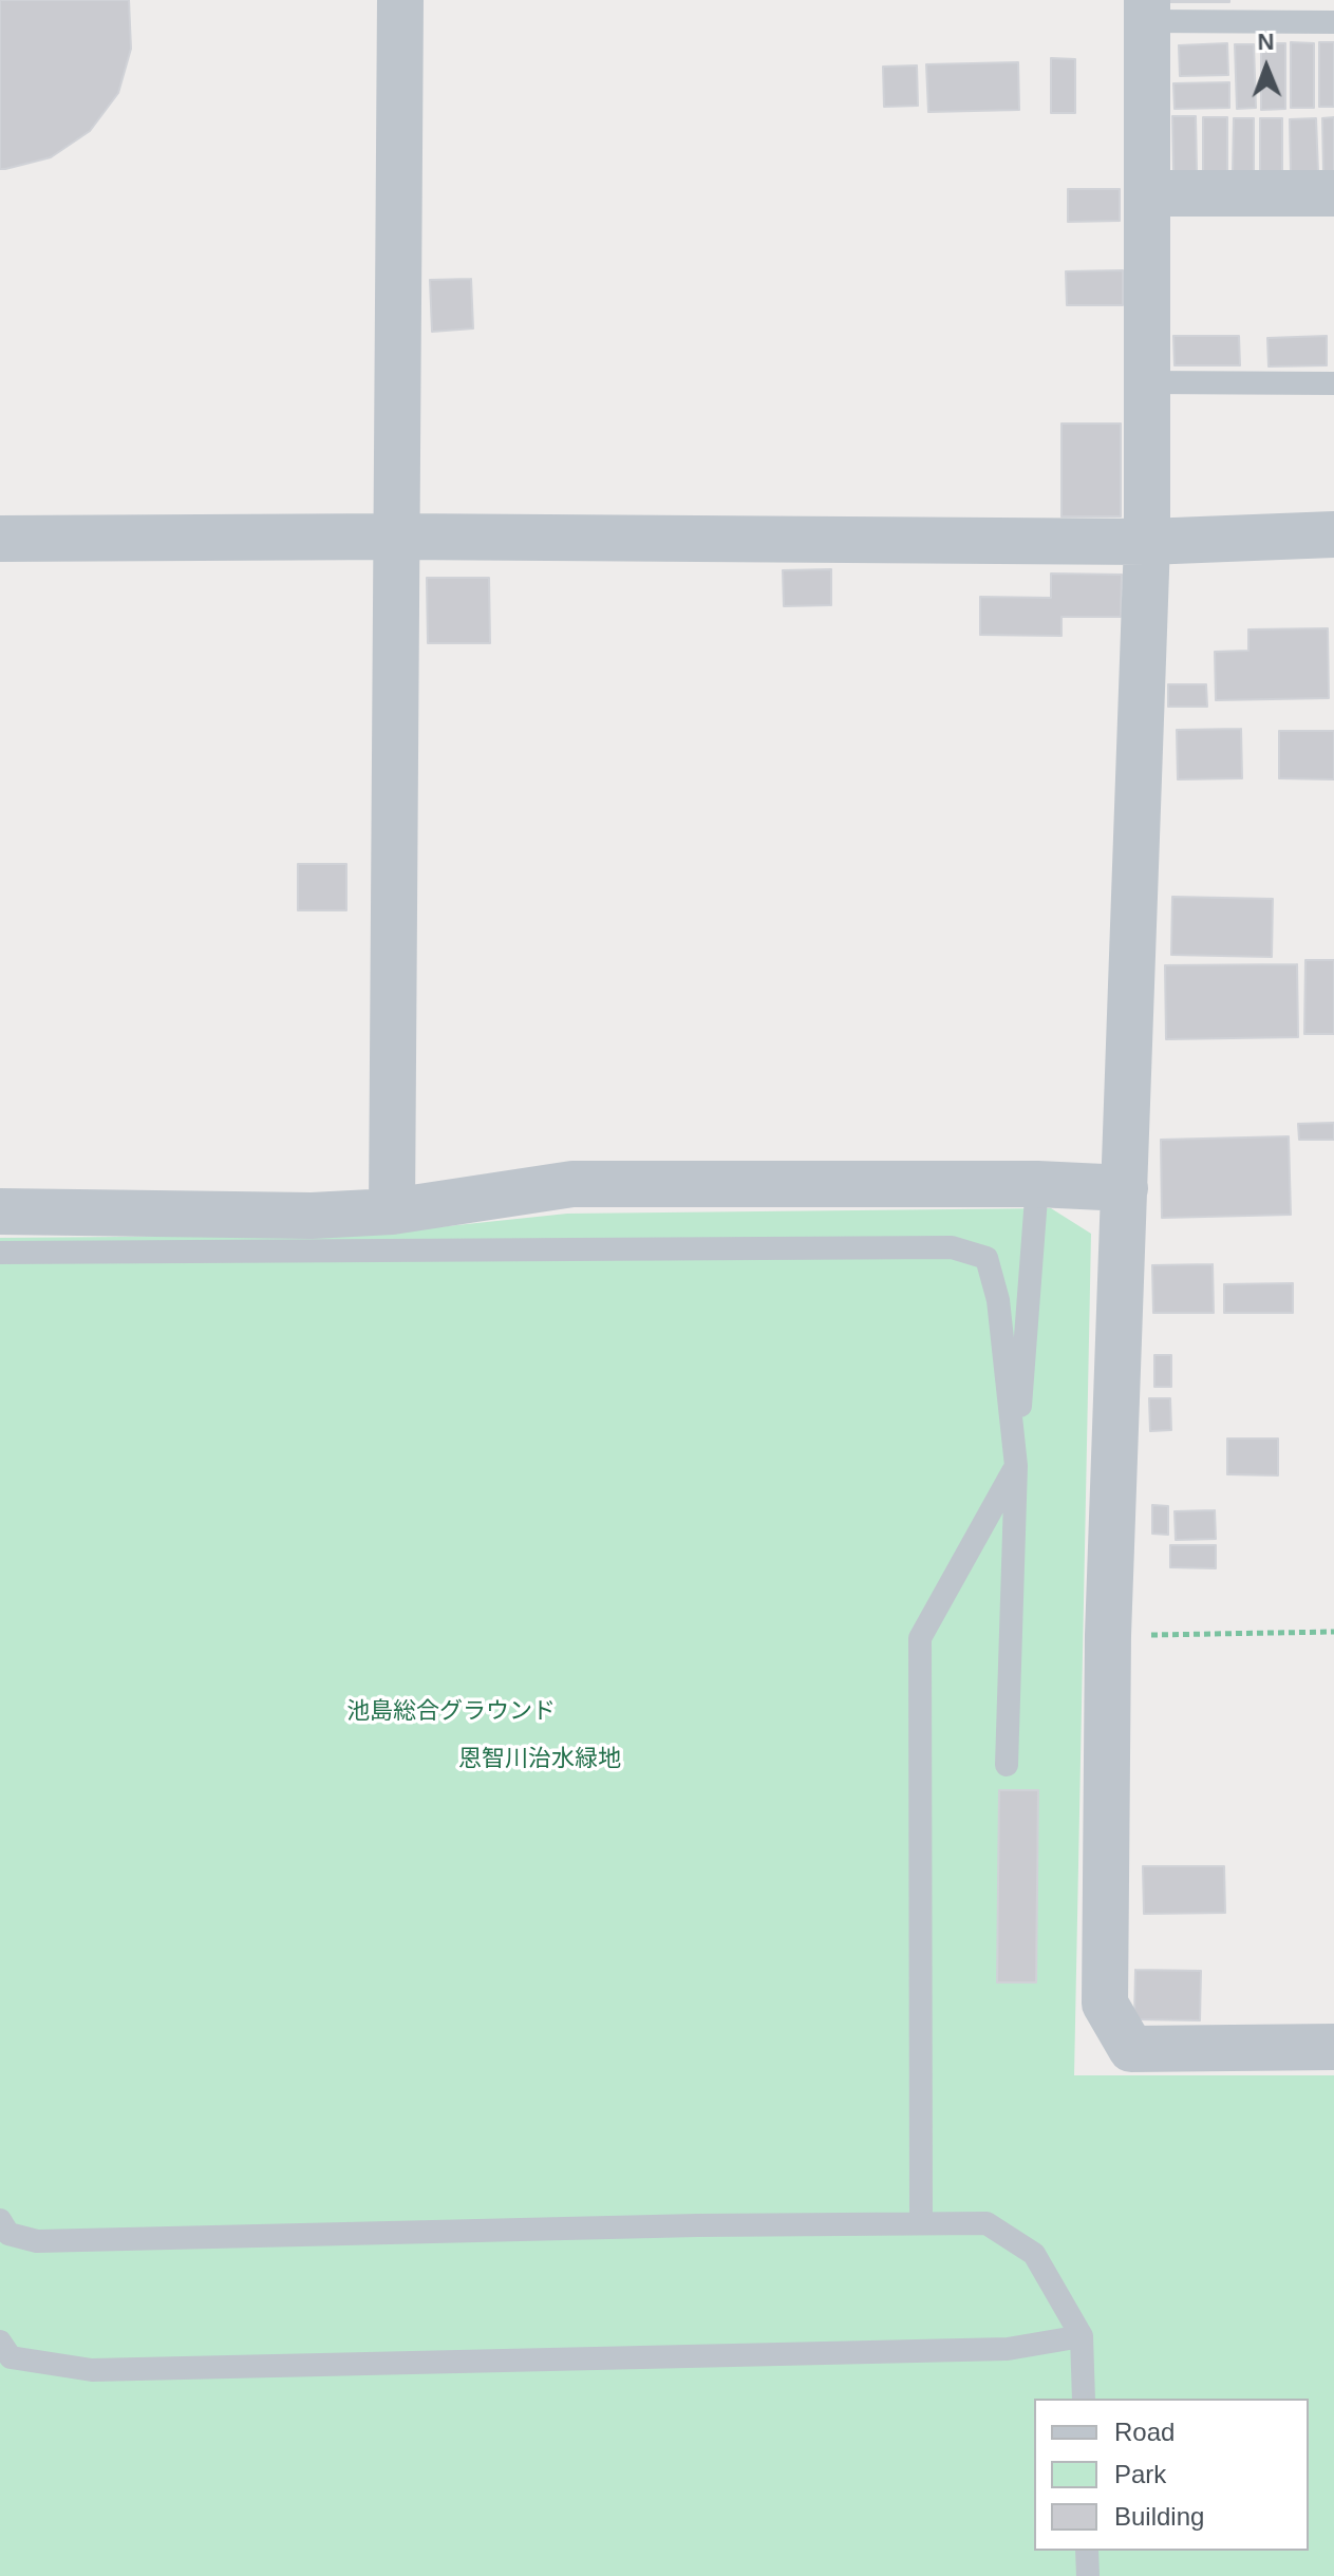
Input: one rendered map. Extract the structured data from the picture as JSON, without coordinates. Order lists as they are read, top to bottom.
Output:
{
  "parks": ["池島総合グラウンド", "恩智川治水緑地"],
  "legend": ["Road", "Park", "Building"],
  "north": "top"
}
